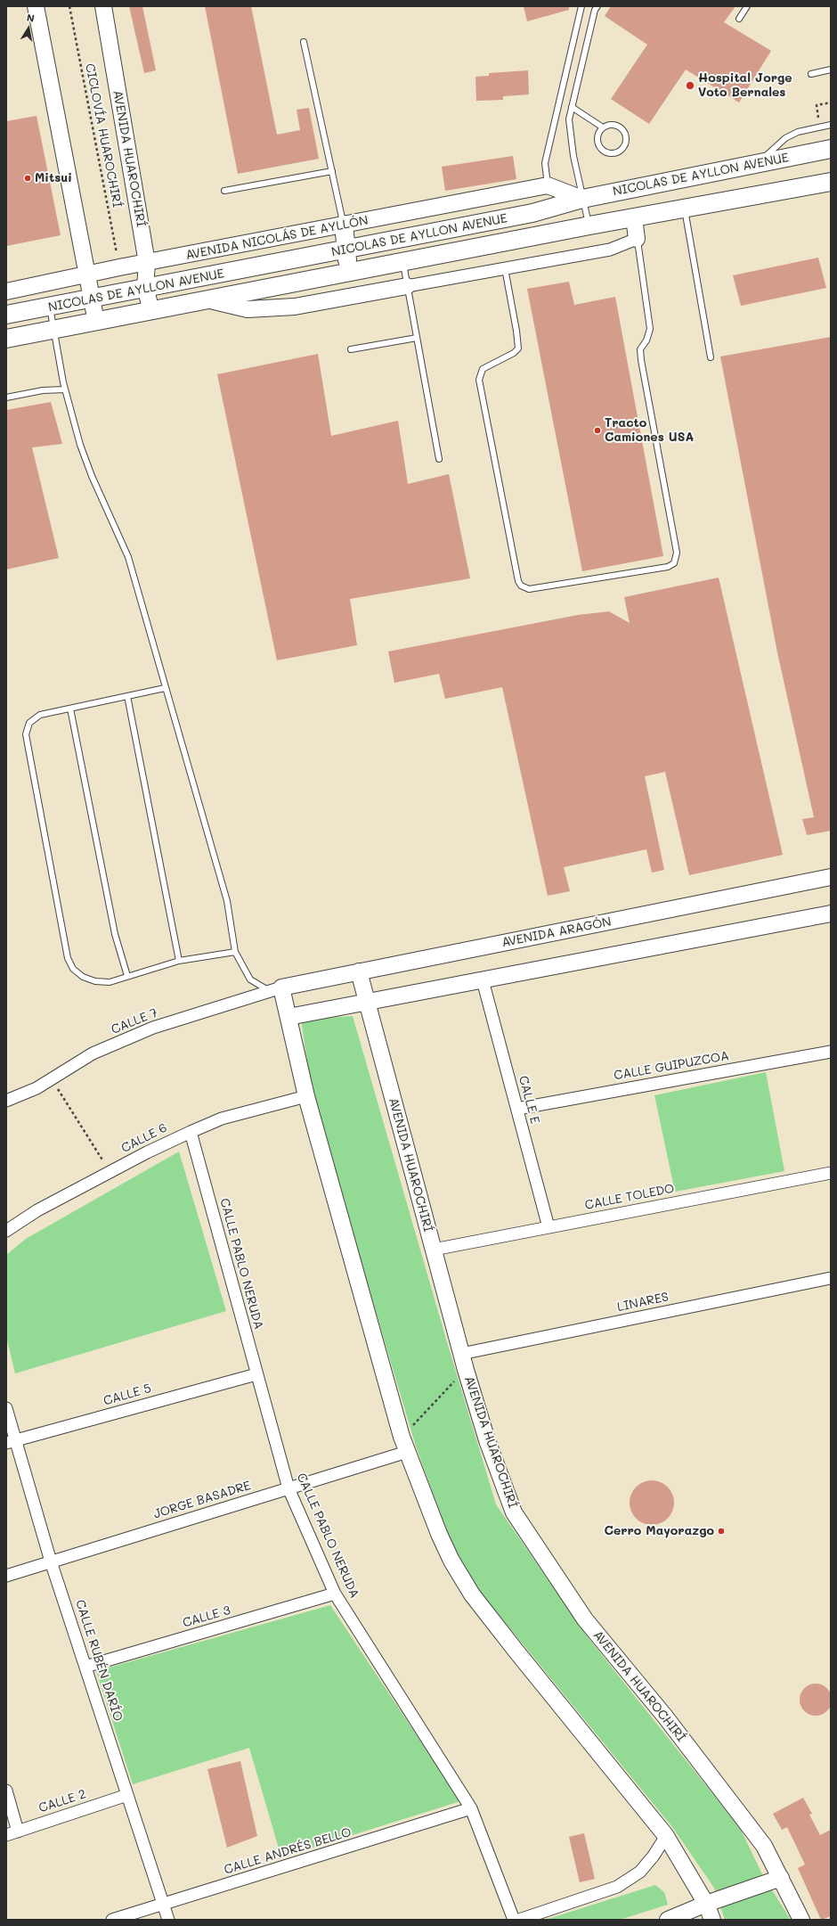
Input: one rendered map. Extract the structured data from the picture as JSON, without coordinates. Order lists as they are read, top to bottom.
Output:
{
  "streets": {
    "main road": ["NICOLAS DE AYLLON AVENUE"],
    "street": [
      "AVENIDA HUAROCHIRÍ",
      "AVENIDA NICOLÁS DE AYLLÓN",
      "AVENIDA ARAGÓN",
      "CALLE 7",
      "CALLE GUIPUZCOA",
      "CALLE E",
      "CALLE 6",
      "CALLE TOLEDO",
      "CALLE PABLO NERUDA",
      "LINARES",
      "CALLE 5",
      "JORGE BASADRE",
      "CALLE 3",
      "CALLE RUBÉN DARÍO",
      "CALLE 2",
      "CALLE ANDRÉS BELLO"
    ],
    "path": ["CICLOVÍA HUAROCHIRÍ"]
  },
  "crossings": [
    ["CICLOVÍA HUAROCHIRÍ", "AVENIDA NICOLÁS DE AYLLÓN"],
    ["AVENIDA HUAROCHIRÍ", "NICOLAS DE AYLLON AVENUE"],
    ["AVENIDA HUAROCHIRÍ", "AVENIDA NICOLÁS DE AYLLÓN"],
    ["AVENIDA HUAROCHIRÍ", "AVENIDA ARAGÓN"],
    ["AVENIDA HUAROCHIRÍ", "CALLE TOLEDO"],
    ["AVENIDA HUAROCHIRÍ", "LINARES"],
    ["AVENIDA ARAGÓN", "CALLE 7"],
    ["CALLE GUIPUZCOA", "CALLE E"],
    ["CALLE E", "CALLE TOLEDO"],
    ["CALLE 6", "CALLE PABLO NERUDA"],
    ["CALLE PABLO NERUDA", "CALLE 5"],
    ["CALLE PABLO NERUDA", "JORGE BASADRE"],
    ["CALLE PABLO NERUDA", "CALLE 3"],
    ["CALLE PABLO NERUDA", "CALLE ANDRÉS BELLO"],
    ["CALLE 5", "CALLE RUBÉN DARÍO"],
    ["JORGE BASADRE", "CALLE RUBÉN DARÍO"],
    ["CALLE 3", "CALLE RUBÉN DARÍO"],
    ["CALLE RUBÉN DARÍO", "CALLE 2"],
    ["CALLE RUBÉN DARÍO", "CALLE ANDRÉS BELLO"]
  ],
  "places": [
    "Hospital Jorge Voto Bernales",
    "Mitsui",
    "Tracto Camiones USA",
    "Cerro Mayorazgo"
  ],
  "north": "top"
}
